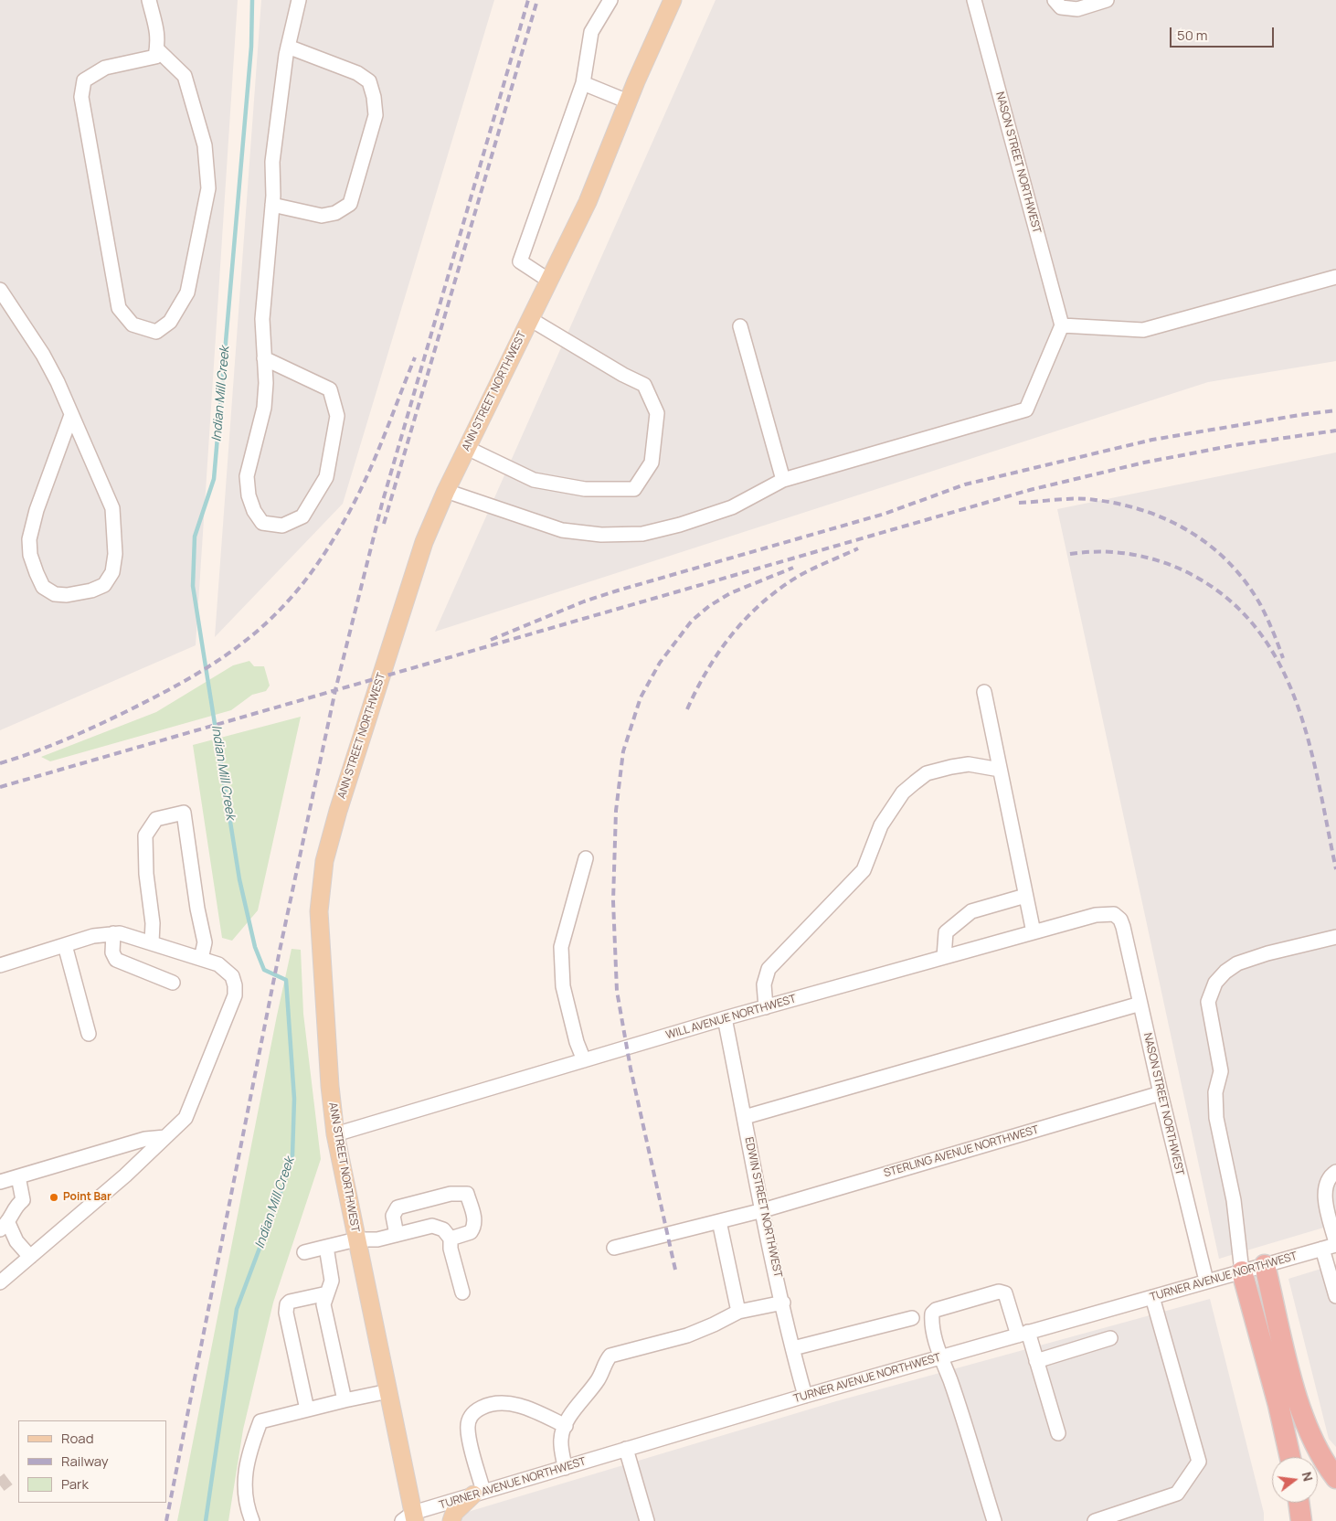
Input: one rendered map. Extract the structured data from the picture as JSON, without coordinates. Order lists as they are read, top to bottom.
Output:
{
  "streets": {
    "main road": ["ANN STREET NORTHWEST"],
    "street": [
      "NASON STREET NORTHWEST",
      "WILL AVENUE NORTHWEST",
      "STERLING AVENUE NORTHWEST",
      "EDWIN STREET NORTHWEST",
      "TURNER AVENUE NORTHWEST"
    ]
  },
  "crossings": [
    ["NASON STREET NORTHWEST", "WILL AVENUE NORTHWEST"],
    ["NASON STREET NORTHWEST", "STERLING AVENUE NORTHWEST"],
    ["NASON STREET NORTHWEST", "TURNER AVENUE NORTHWEST"],
    ["ANN STREET NORTHWEST", "WILL AVENUE NORTHWEST"],
    ["ANN STREET NORTHWEST", "TURNER AVENUE NORTHWEST"],
    ["WILL AVENUE NORTHWEST", "EDWIN STREET NORTHWEST"],
    ["STERLING AVENUE NORTHWEST", "EDWIN STREET NORTHWEST"],
    ["EDWIN STREET NORTHWEST", "TURNER AVENUE NORTHWEST"]
  ],
  "water": ["Indian Mill Creek"],
  "places": ["Point Bar"],
  "legend": ["Road", "Railway", "Park"],
  "scale_bar": "50 m",
  "north": "right"
}
